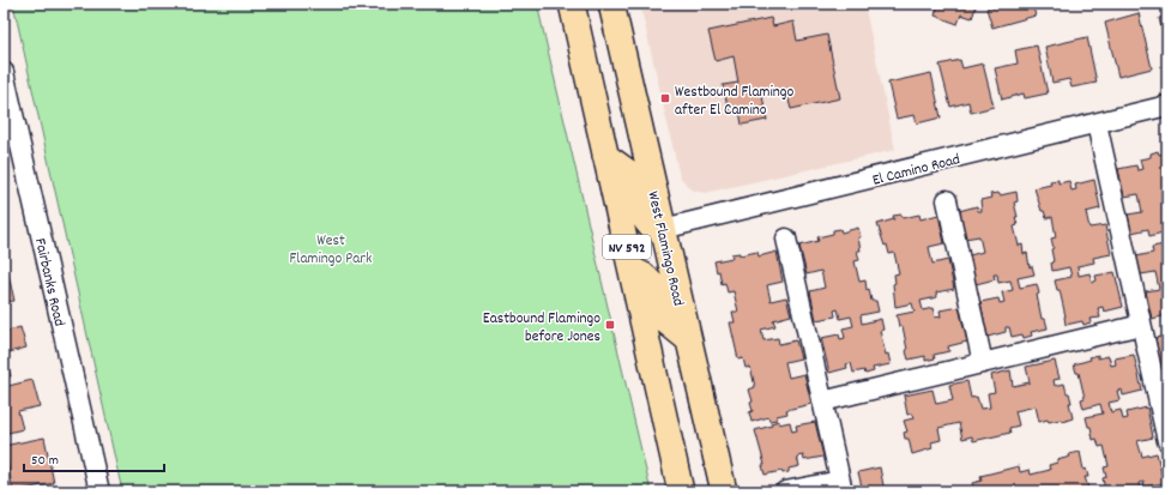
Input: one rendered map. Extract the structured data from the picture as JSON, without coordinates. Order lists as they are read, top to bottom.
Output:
{
  "streets": {
    "main road": ["NV 592", "West Flamingo Road"],
    "street": ["El Camino Road", "Fairbanks Road"]
  },
  "crossings": [
    ["El Camino Road", "West Flamingo Road"]
  ],
  "parks": ["West Flamingo Park"],
  "places": {
    "transit": ["Westbound Flamingo after El Camino", "Eastbound Flamingo before Jones"]
  },
  "scale_bar": "50 m"
}
